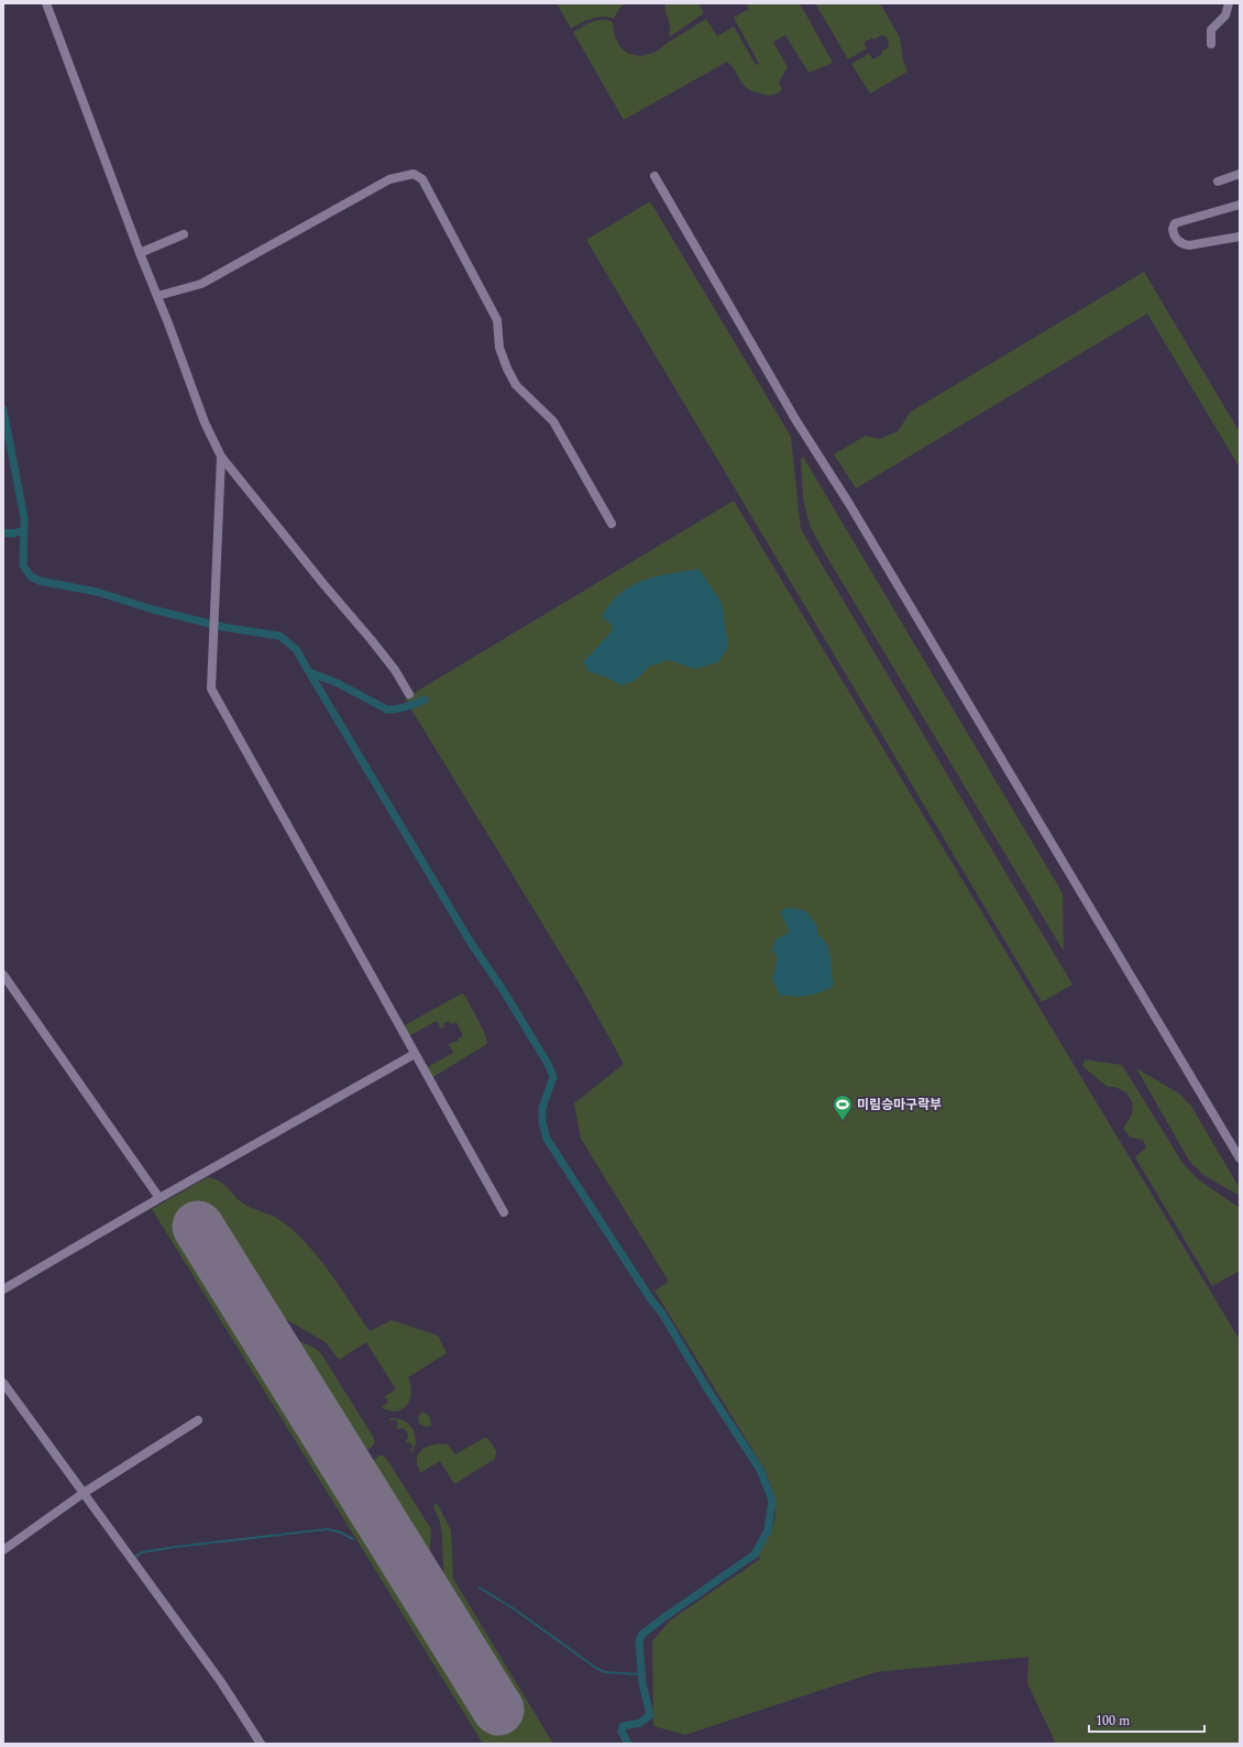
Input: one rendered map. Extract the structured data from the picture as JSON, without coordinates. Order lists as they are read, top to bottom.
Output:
{
  "places": {
    "sports": ["미림승마구락부"]
  },
  "scale_bar": "100 m"
}
